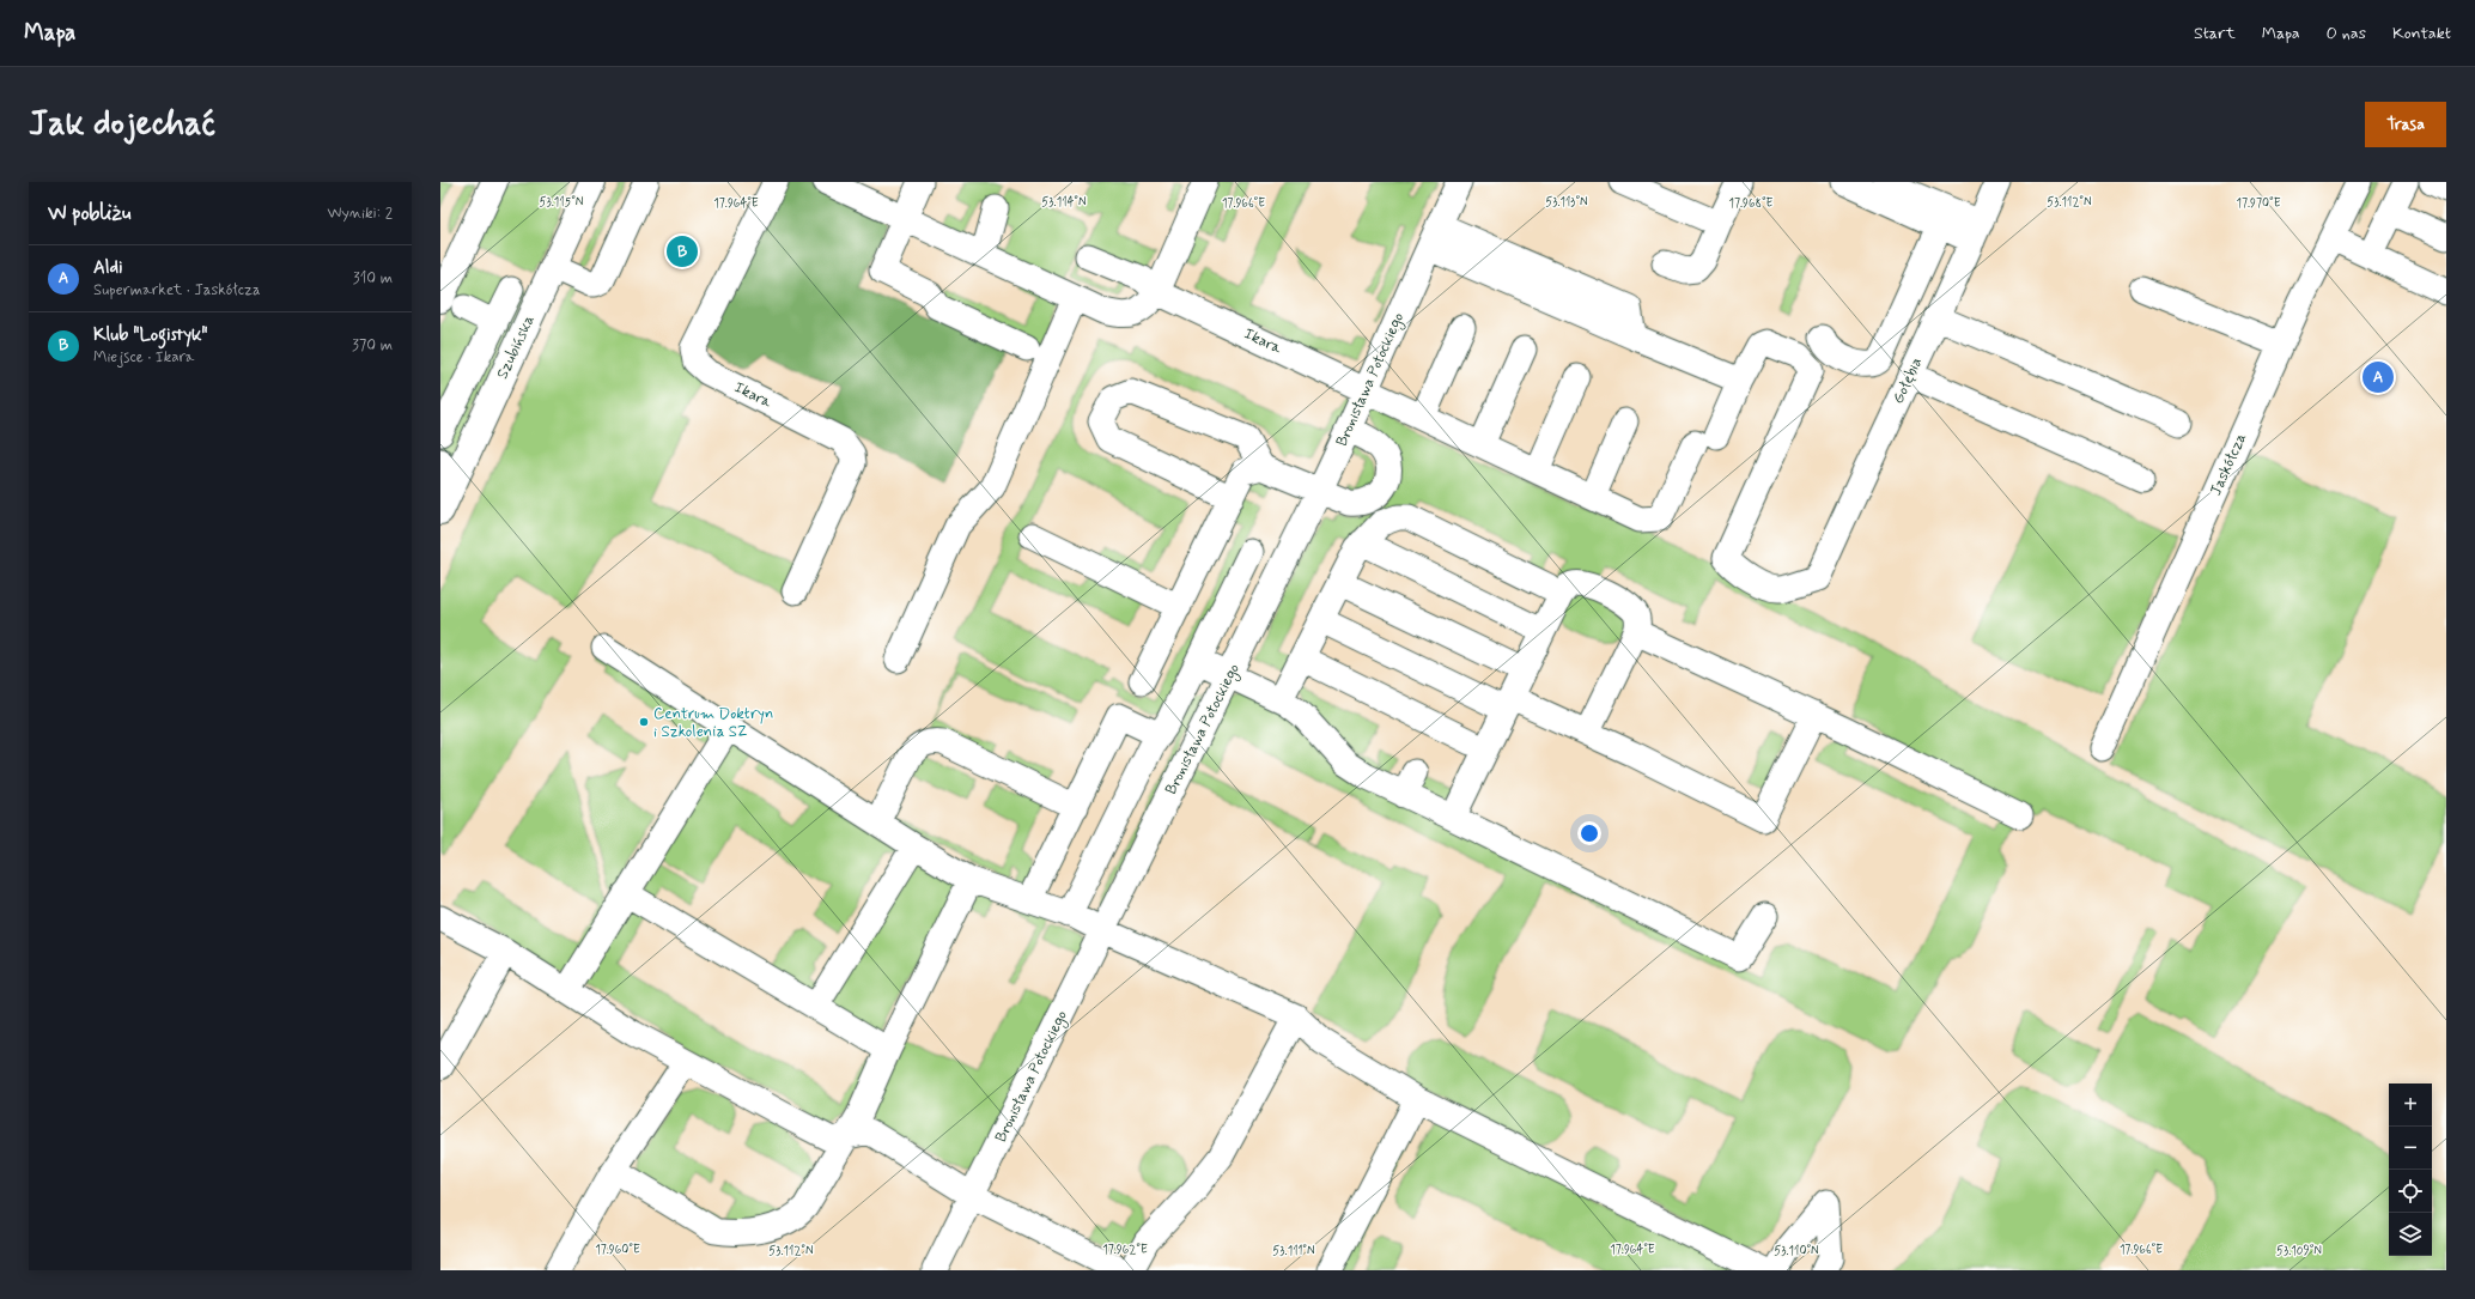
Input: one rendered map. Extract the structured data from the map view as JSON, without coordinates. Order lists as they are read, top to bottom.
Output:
{
  "streets": {
    "main road": ["Szubińska"],
    "street": [
      "Ikara",
      "Bronisława Potockiego",
      "Gołębia",
      "Jaskółcza"
    ]
  },
  "crossings": [
    ["Ikara", "Bronisława Potockiego"],
    ["Ikara", "Gołębia"]
  ],
  "places": ["Centrum Doktryn i Szkolenia SZ"],
  "page": {
    "header": "Mapa",
    "nav": [
      "Start",
      "Mapa",
      "O nas",
      "Kontakt"
    ],
    "buttons": "Trasa",
    "title": "Jak dojechać",
    "heading": ["W pobliżu", "Wyniki: 2"],
    "pins": ["B", "A"],
    "list": [
      {
        "mark": "A",
        "name": "Aldi",
        "note": "Supermarket · Jaskółcza",
        "value": "310 m"
      },
      {
        "mark": "B",
        "name": "Klub \"Logistyk\"",
        "note": "Miejsce · Ikara",
        "value": "370 m"
      }
    ],
    "map_buttons": ["+", "−"]
  },
  "coordinates": [
    "53.115°N",
    "53.114°N",
    "53.113°N",
    "53.112°N",
    "17.964°E",
    "17.968°E",
    "17.966°E",
    "17.970°E",
    "17.960°E",
    "17.962°E",
    "53.111°N",
    "53.110°N",
    "53.109°N"
  ]
}
